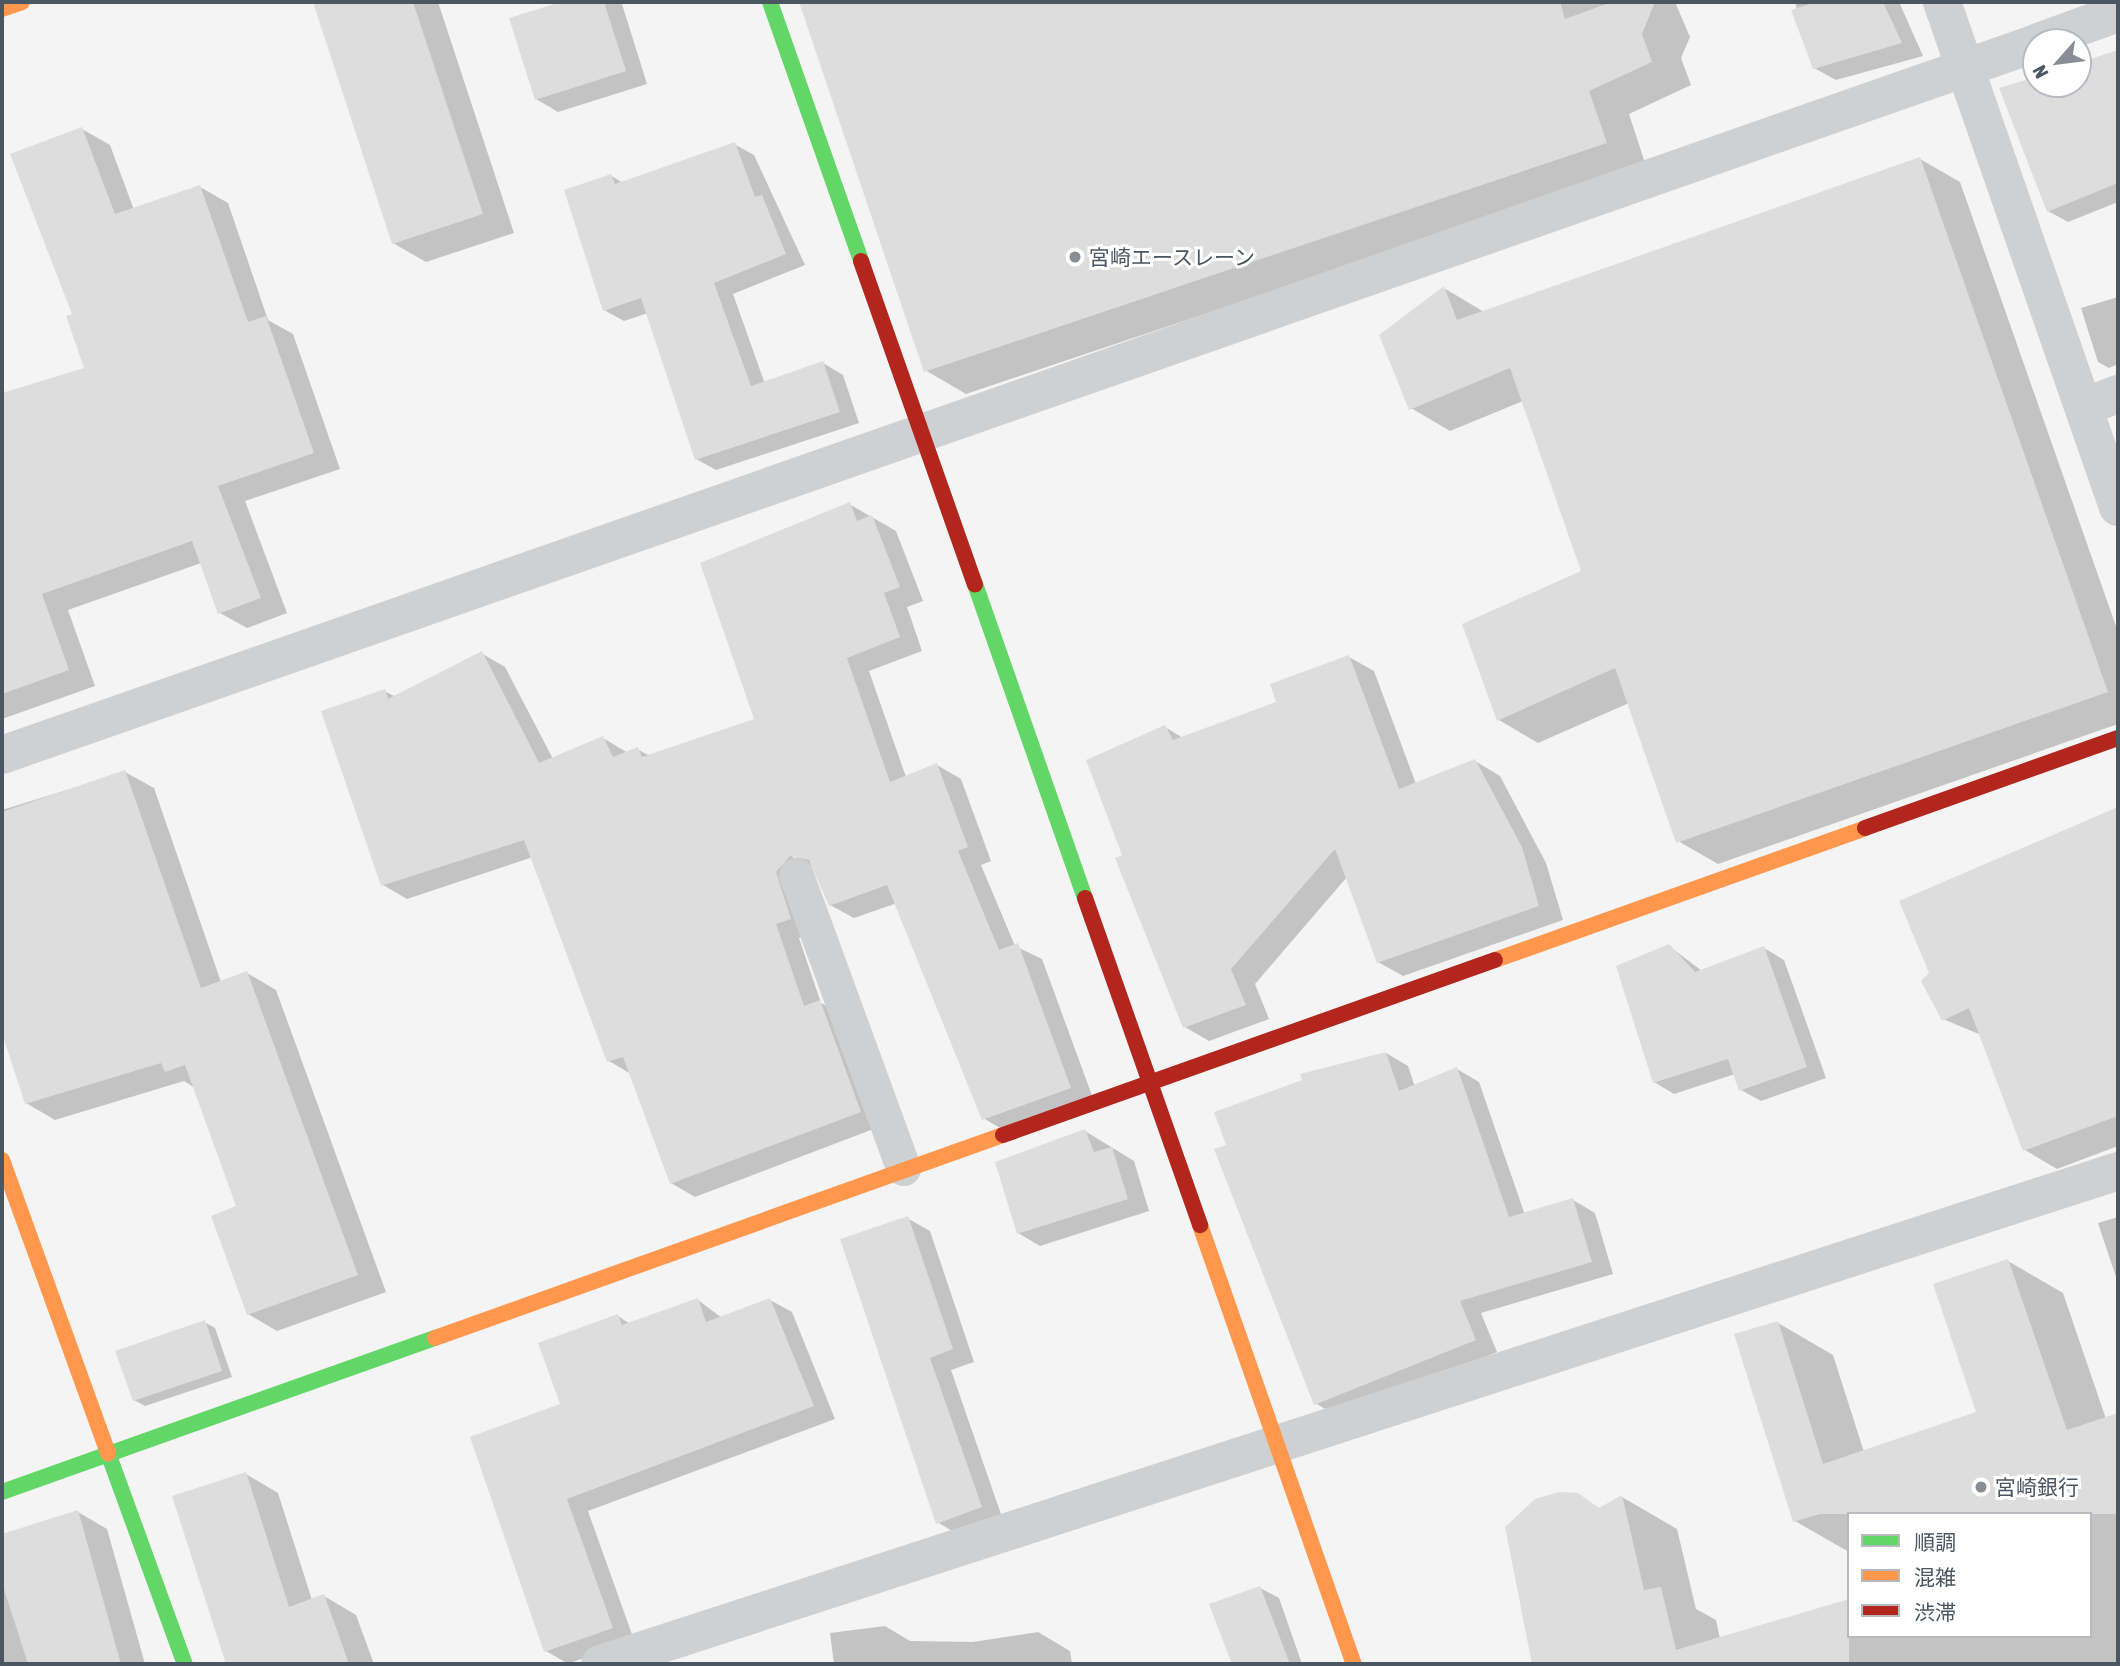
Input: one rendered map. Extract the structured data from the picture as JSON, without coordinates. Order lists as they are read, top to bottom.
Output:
{
  "places": ["宮崎エースレーン", "宮崎銀行"],
  "legend": ["順調", "混雑", "渋滞"],
  "north": "bottom left"
}
